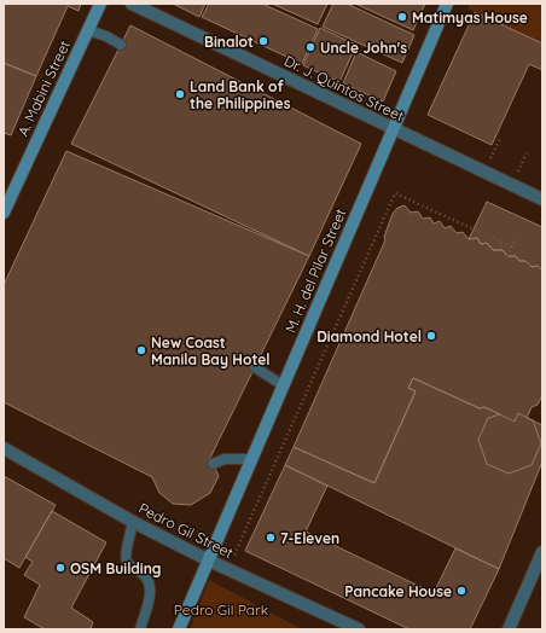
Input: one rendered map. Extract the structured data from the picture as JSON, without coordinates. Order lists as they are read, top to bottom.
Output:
{
  "streets": {
    "main road": ["A. Mabini Street", "M. H. del Pilar Street"],
    "street": ["Dr. J. Quintos Street", "Pedro Gil Street"]
  },
  "crossings": [
    ["Dr. J. Quintos Street", "M. H. del Pilar Street"],
    ["M. H. del Pilar Street", "Pedro Gil Street"]
  ],
  "parks": ["Pedro Gil Park"],
  "places": [
    "Matimyas House",
    "Binalot",
    "Uncle John's",
    "Land Bank of the Philippines",
    "Diamond Hotel",
    "New Coast Manila Bay Hotel",
    "7-Eleven",
    "OSM Building",
    "Pancake House"
  ]
}
